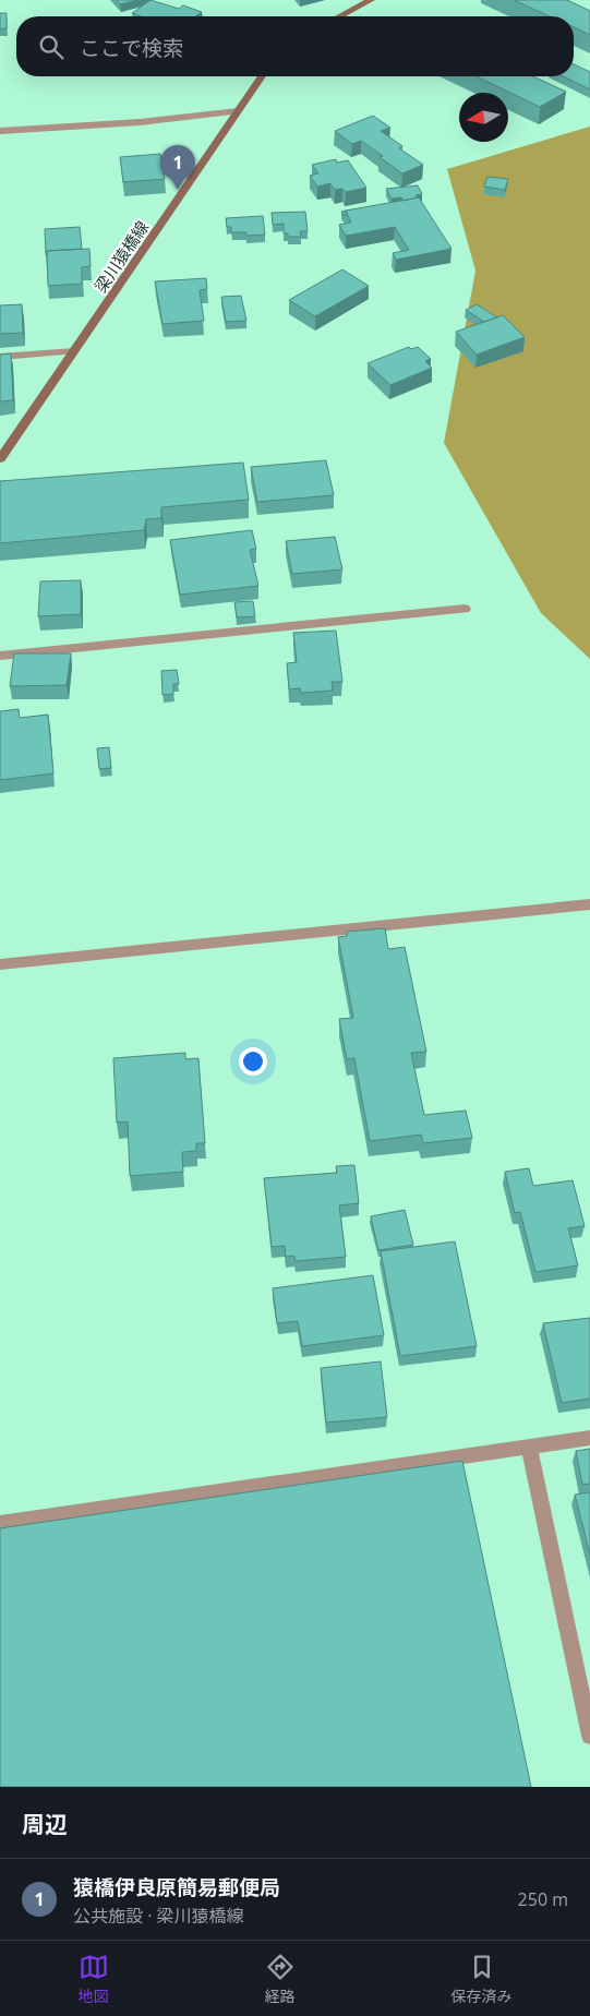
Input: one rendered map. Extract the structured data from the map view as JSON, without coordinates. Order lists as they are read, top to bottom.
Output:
{
  "streets": {
    "main road": ["梁川猿橋線"]
  },
  "north": "left",
  "page": {
    "search": "ここで検索",
    "pins": "1",
    "heading": "周辺",
    "list": [
      {
        "mark": "1",
        "name": "猿橋伊良原簡易郵便局",
        "note": "公共施設 · 梁川猿橋線",
        "value": "250 m"
      }
    ],
    "nav": ["地図", "経路", "保存済み"]
  }
}
